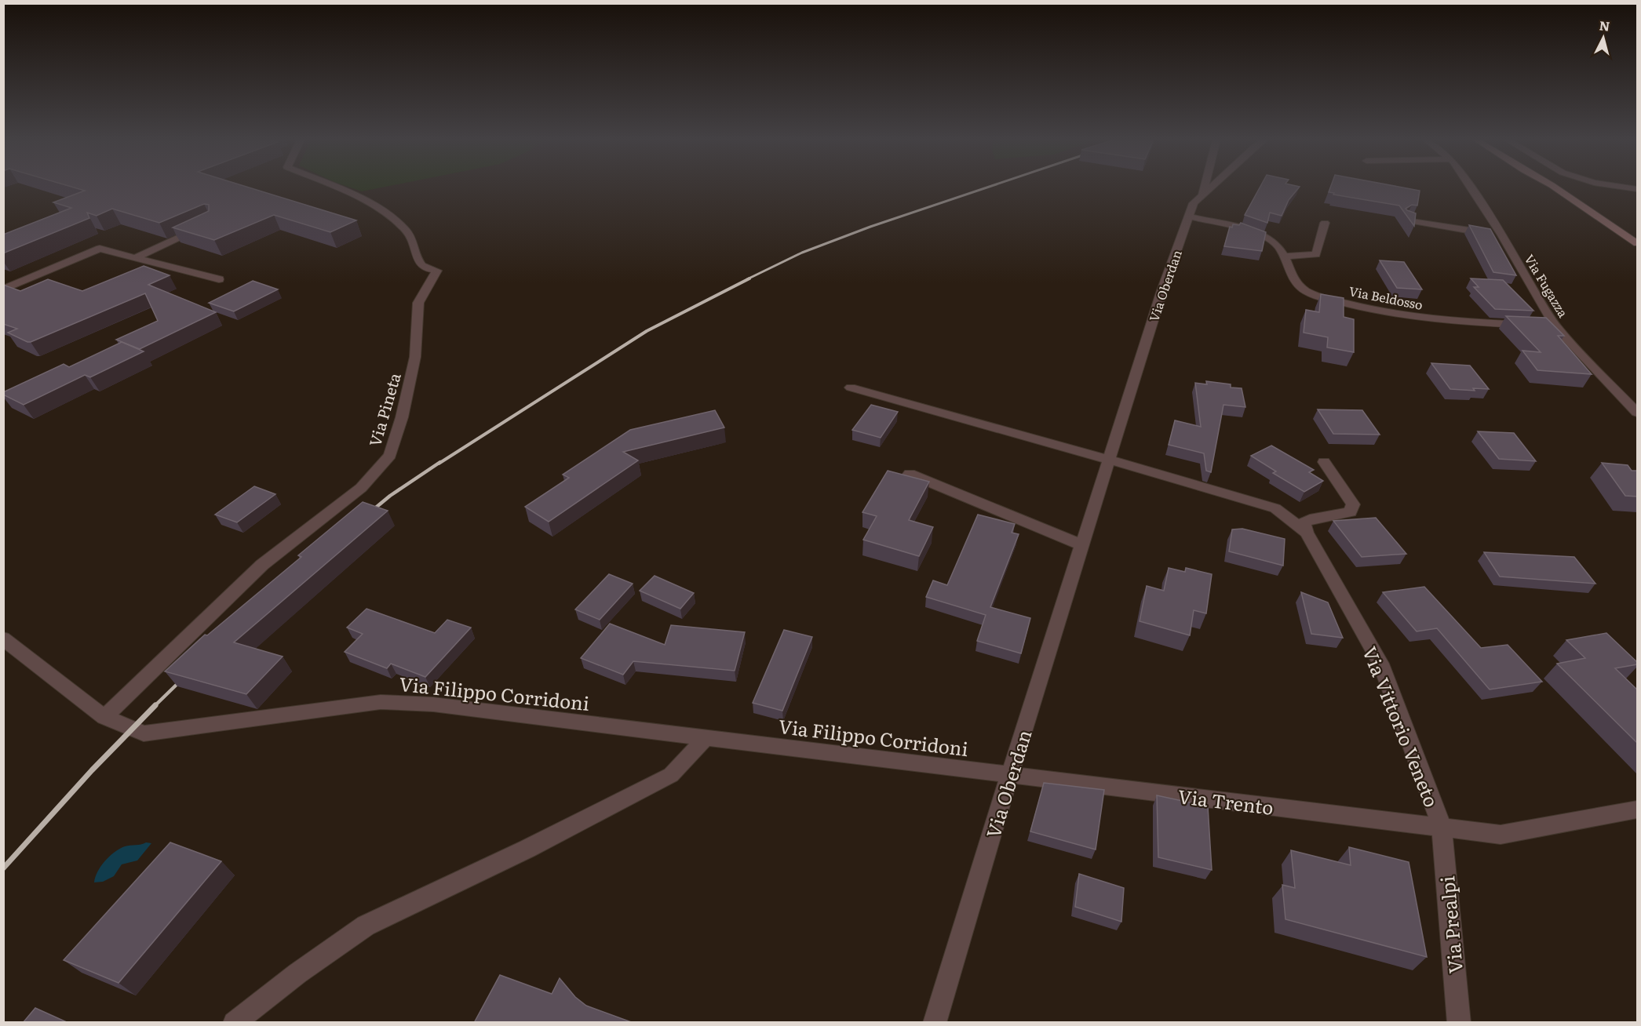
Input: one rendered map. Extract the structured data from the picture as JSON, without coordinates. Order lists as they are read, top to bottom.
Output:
{
  "streets": {
    "street": [
      "Via Oberdan",
      "Via Fugazza",
      "Via Beldosso",
      "Via Pineta",
      "Via Filippo Corridoni",
      "Via Vittorio Veneto",
      "Via Trento",
      "Via Prealpi"
    ]
  },
  "crossings": [
    ["Via Oberdan", "Via Beldosso"],
    ["Via Oberdan", "Via Filippo Corridoni"],
    ["Via Oberdan", "Via Trento"],
    ["Via Fugazza", "Via Beldosso"],
    ["Via Pineta", "Via Filippo Corridoni"],
    ["Via Filippo Corridoni", "Via Trento"],
    ["Via Vittorio Veneto", "Via Trento"],
    ["Via Vittorio Veneto", "Via Prealpi"],
    ["Via Trento", "Via Prealpi"]
  ],
  "north": "top"
}
